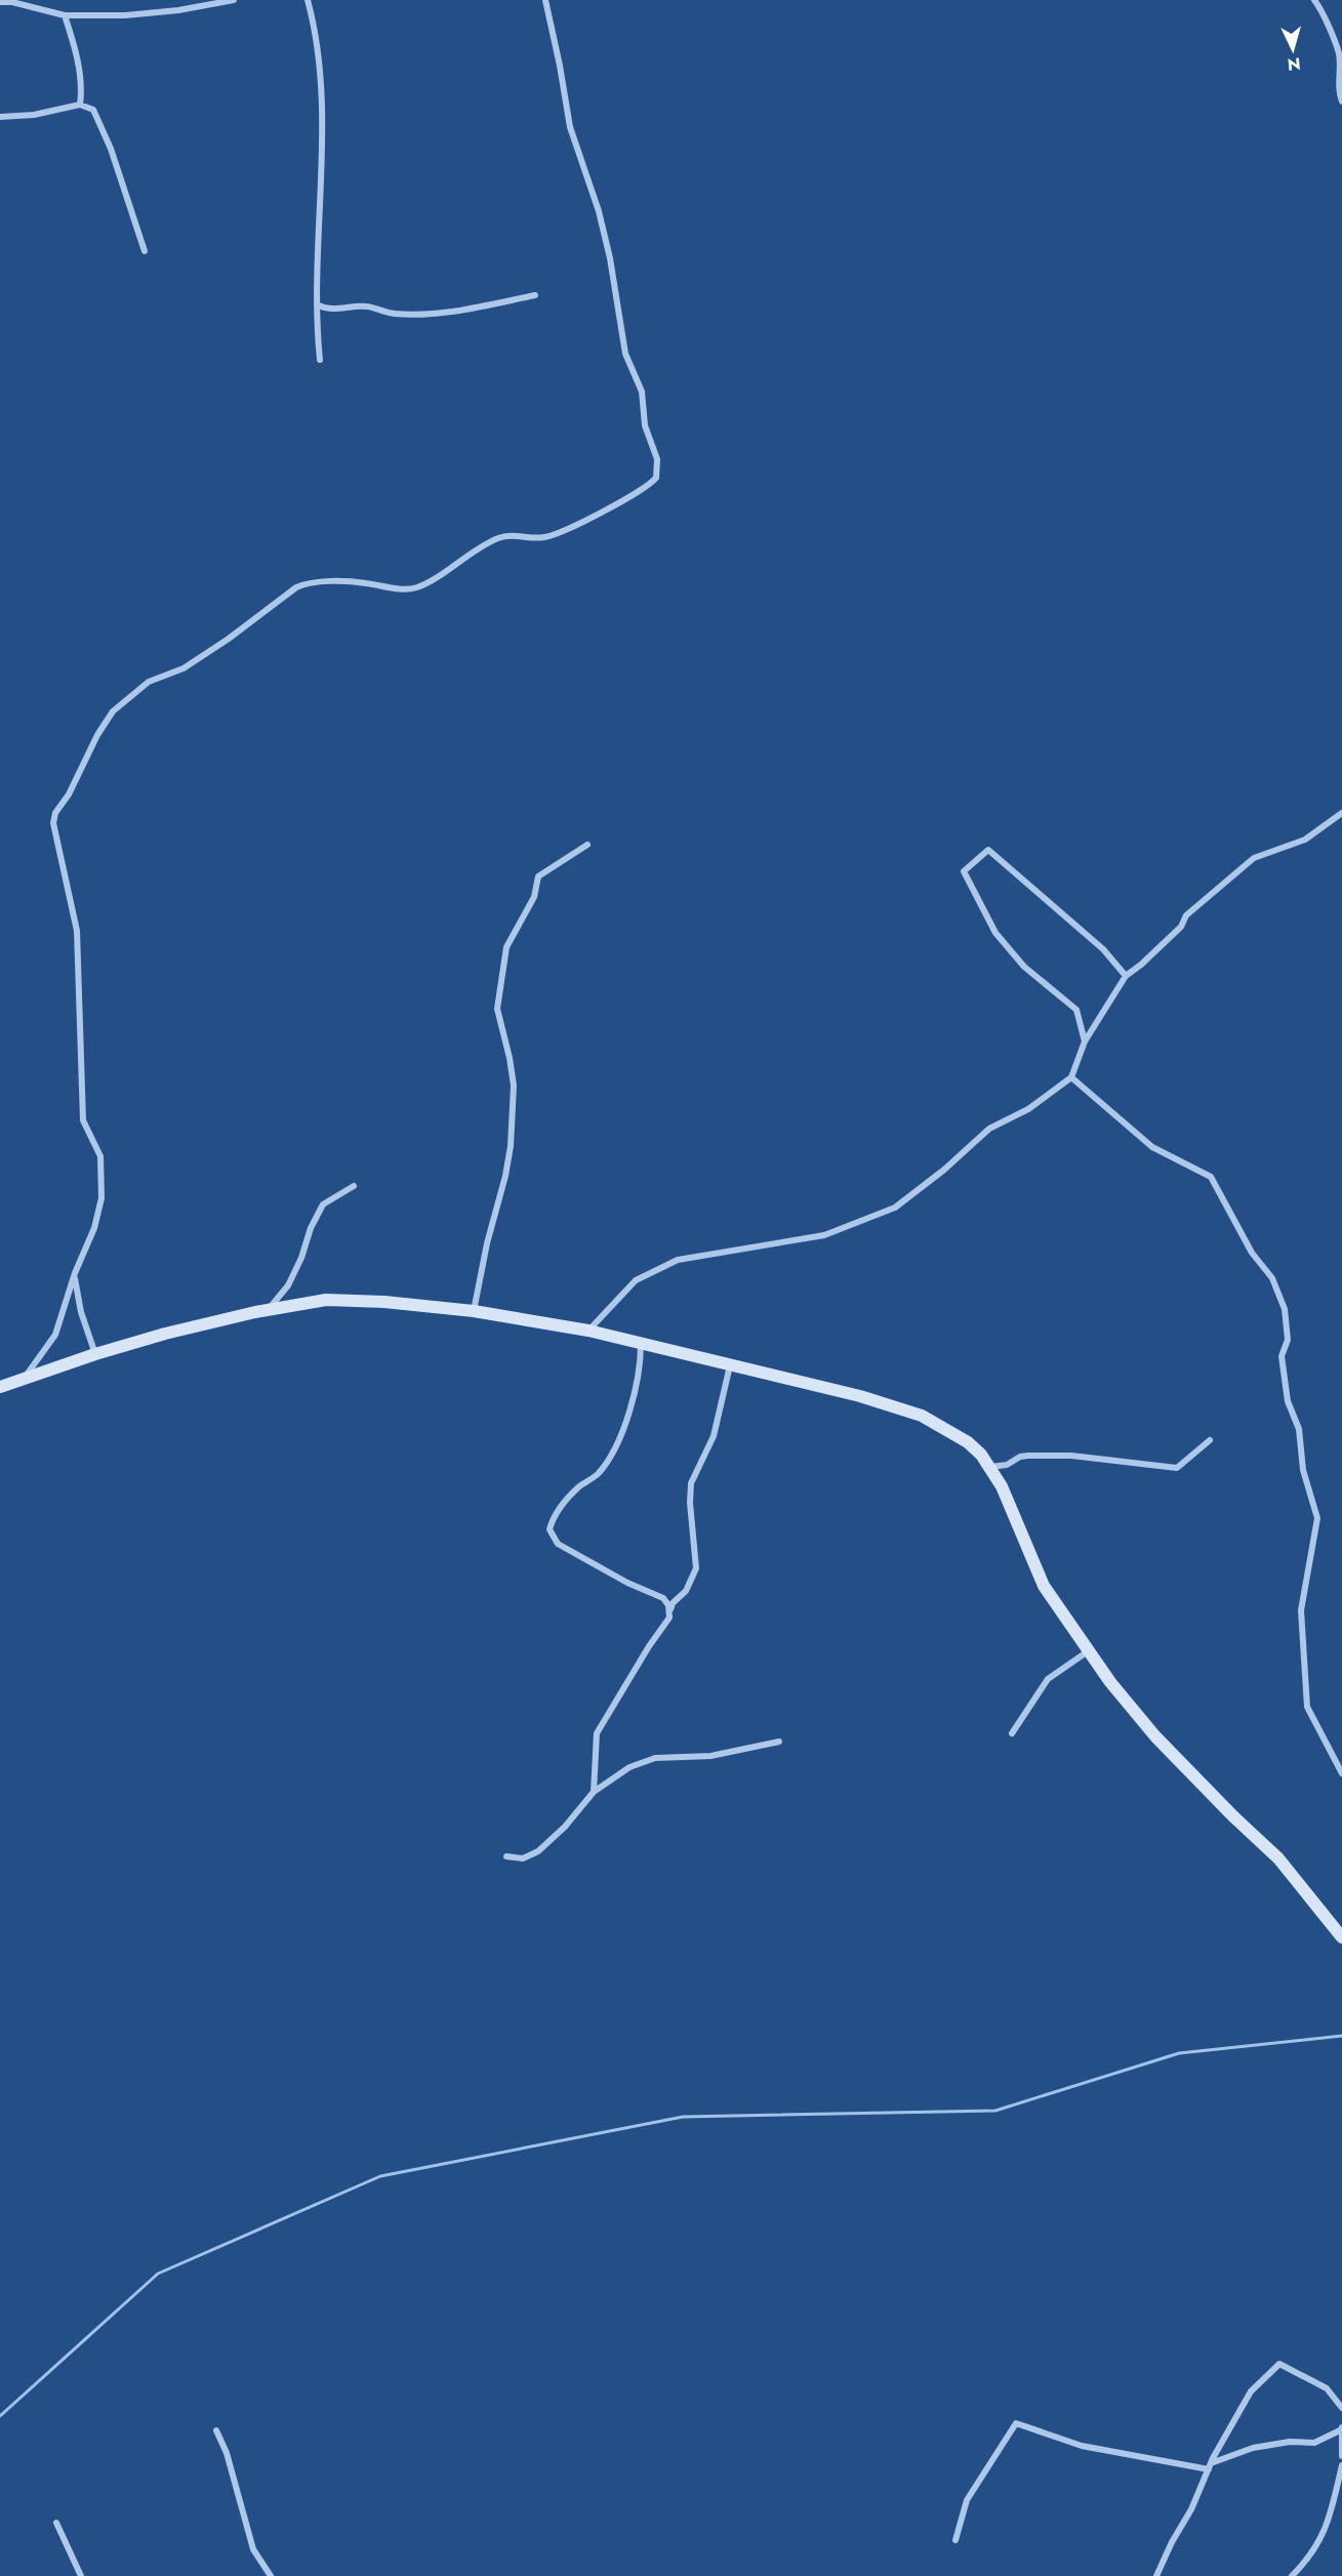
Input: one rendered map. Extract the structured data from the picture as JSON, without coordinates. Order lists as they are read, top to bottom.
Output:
{
  "north": "bottom"
}
